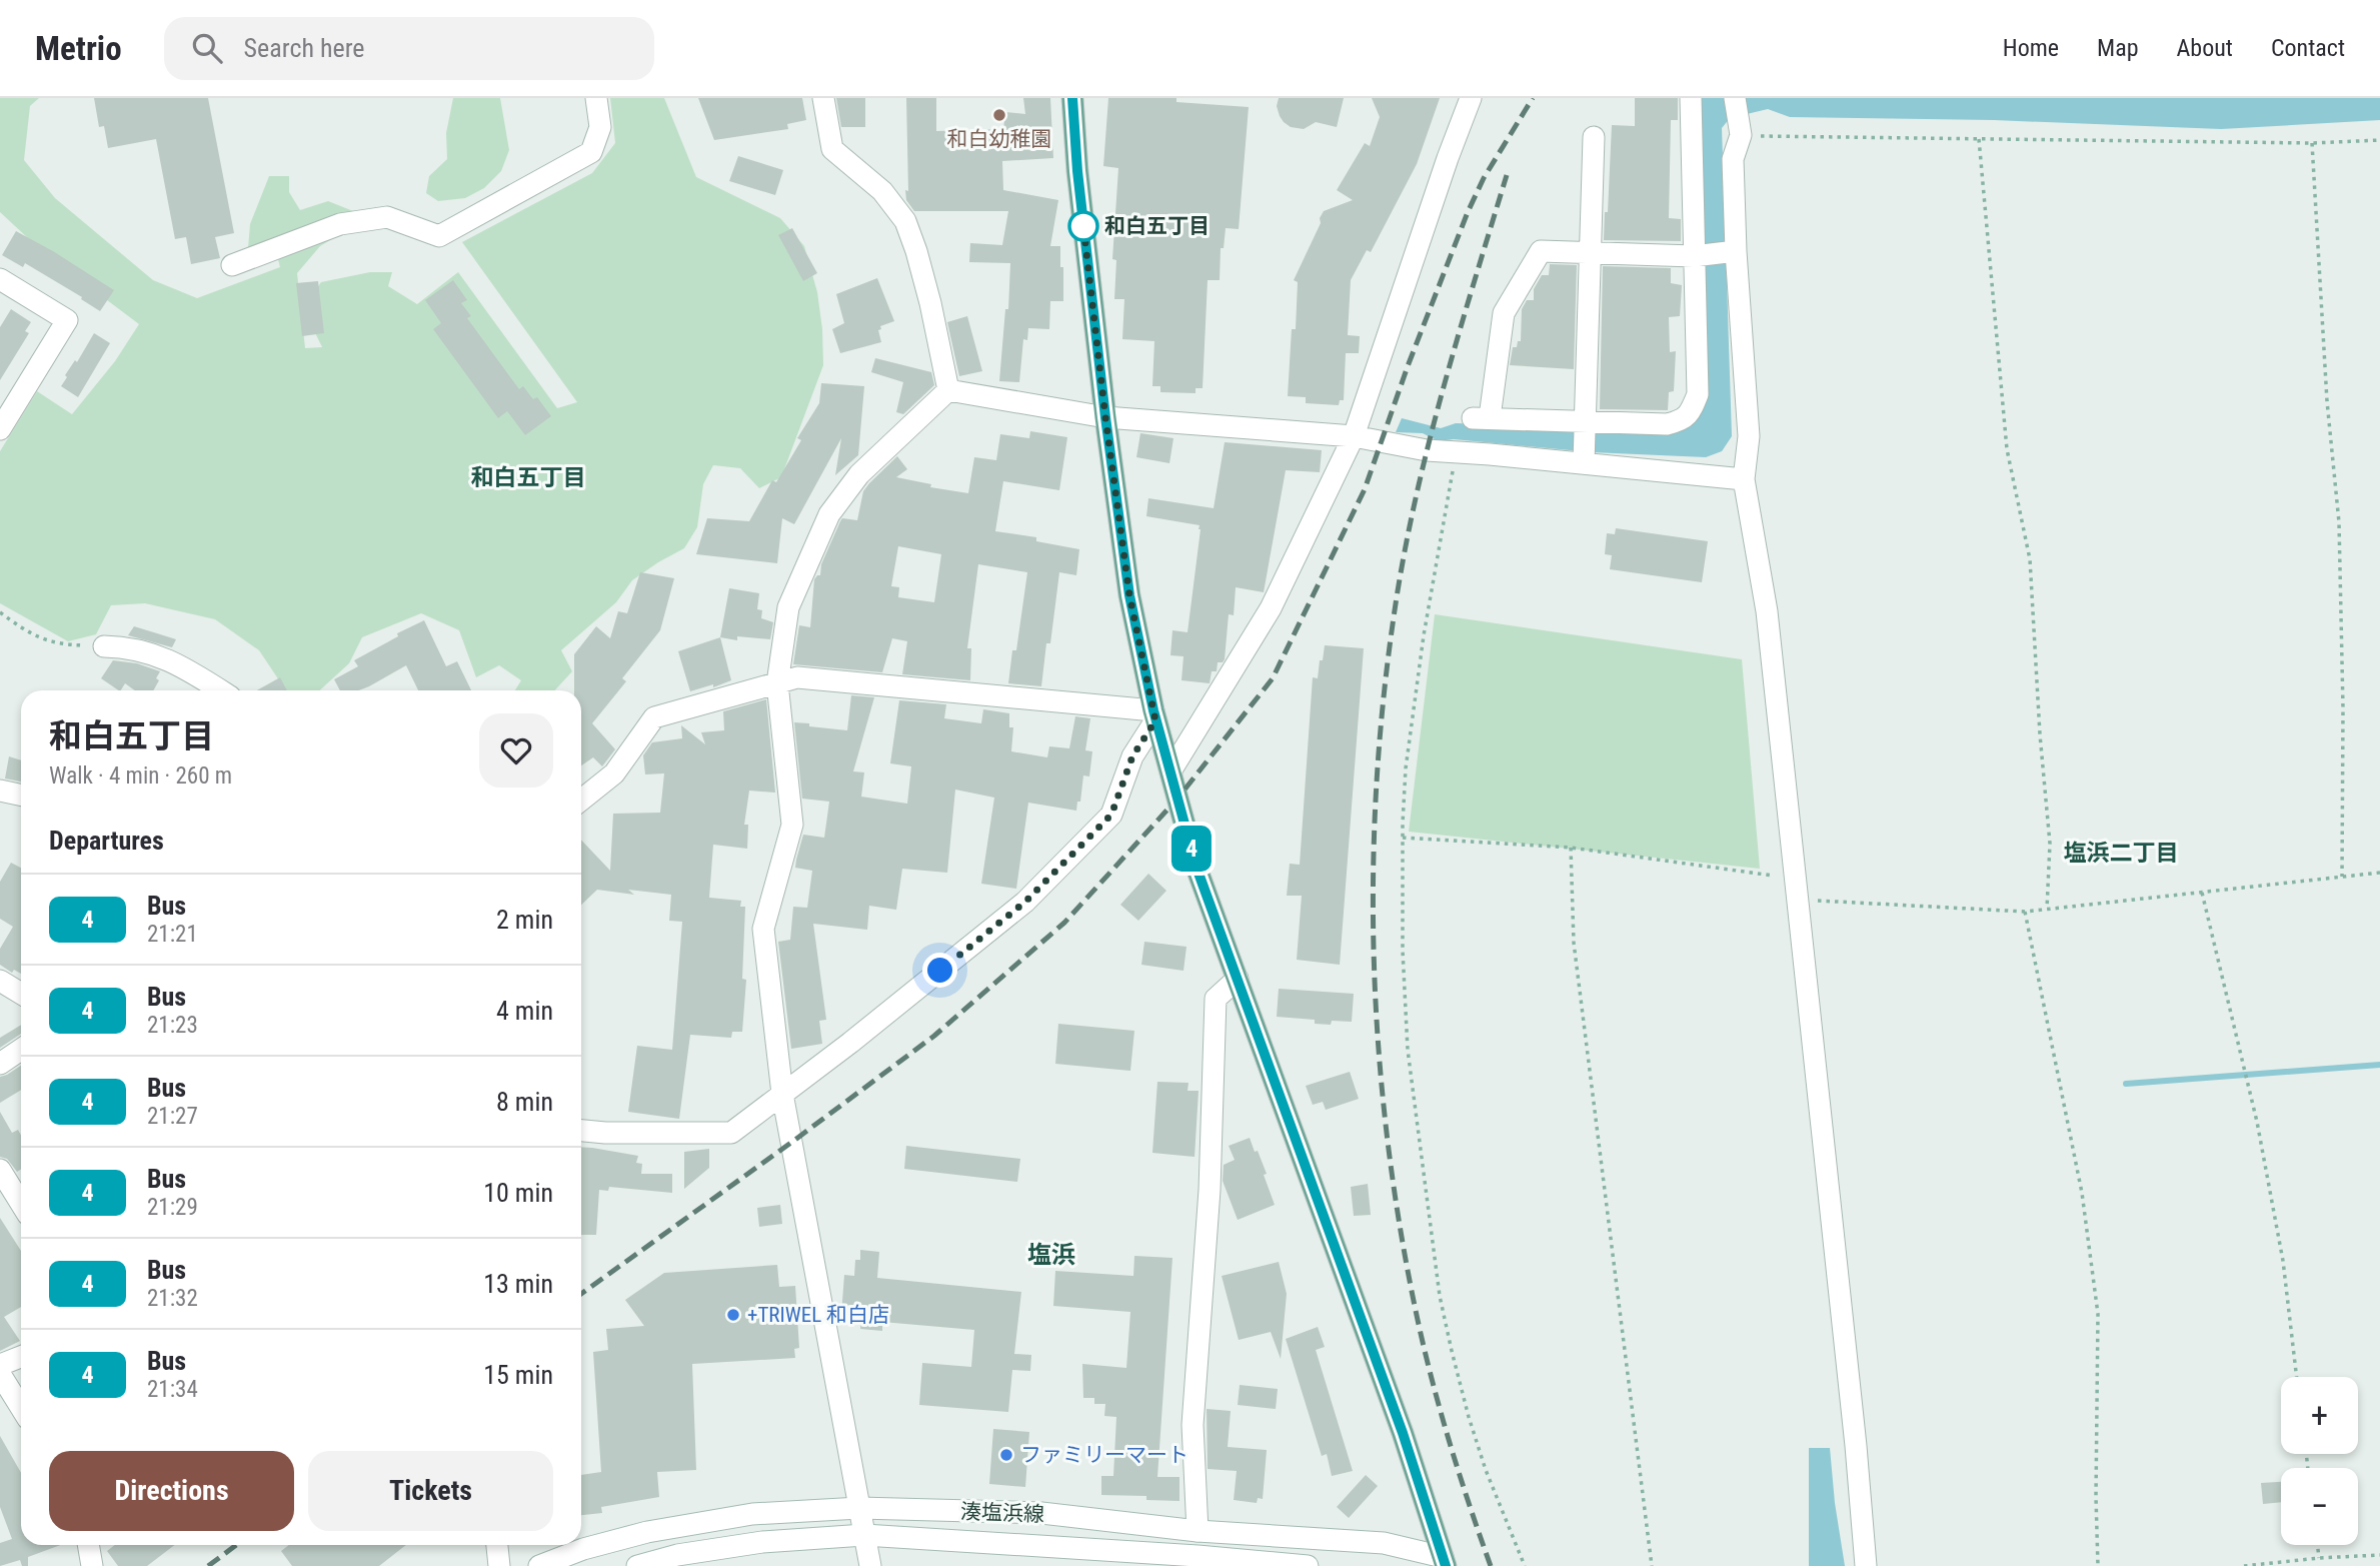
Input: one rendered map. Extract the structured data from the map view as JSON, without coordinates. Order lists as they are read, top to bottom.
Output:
{
  "streets": {
    "street": ["湊塩浜線"]
  },
  "districts": ["和白五丁目", "塩浜二丁目", "塩浜"],
  "places": [
    "和白幼稚園",
    "和白五丁目",
    "+TRIWEL 和白店",
    "ファミリーマート"
  ],
  "lines": ["bus line 4"],
  "page": {
    "header": "Metrio",
    "search": "Search here",
    "nav": [
      "Home",
      "Map",
      "About",
      "Contact"
    ],
    "on_map": "4",
    "heading": [
      ["和白五丁目", "Walk · 4 min · 260 m"],
      "Departures"
    ],
    "list": [
      {
        "mark": "4",
        "name": "Bus",
        "note": "21:21",
        "value": "2 min"
      },
      {
        "mark": "4",
        "name": "Bus",
        "note": "21:23",
        "value": "4 min"
      },
      {
        "mark": "4",
        "name": "Bus",
        "note": "21:27",
        "value": "8 min"
      },
      {
        "mark": "4",
        "name": "Bus",
        "note": "21:29",
        "value": "10 min"
      },
      {
        "mark": "4",
        "name": "Bus",
        "note": "21:32",
        "value": "13 min"
      },
      {
        "mark": "4",
        "name": "Bus",
        "note": "21:34",
        "value": "15 min"
      }
    ],
    "map_buttons": ["+", "−"],
    "buttons": ["Directions", "Tickets"]
  }
}
